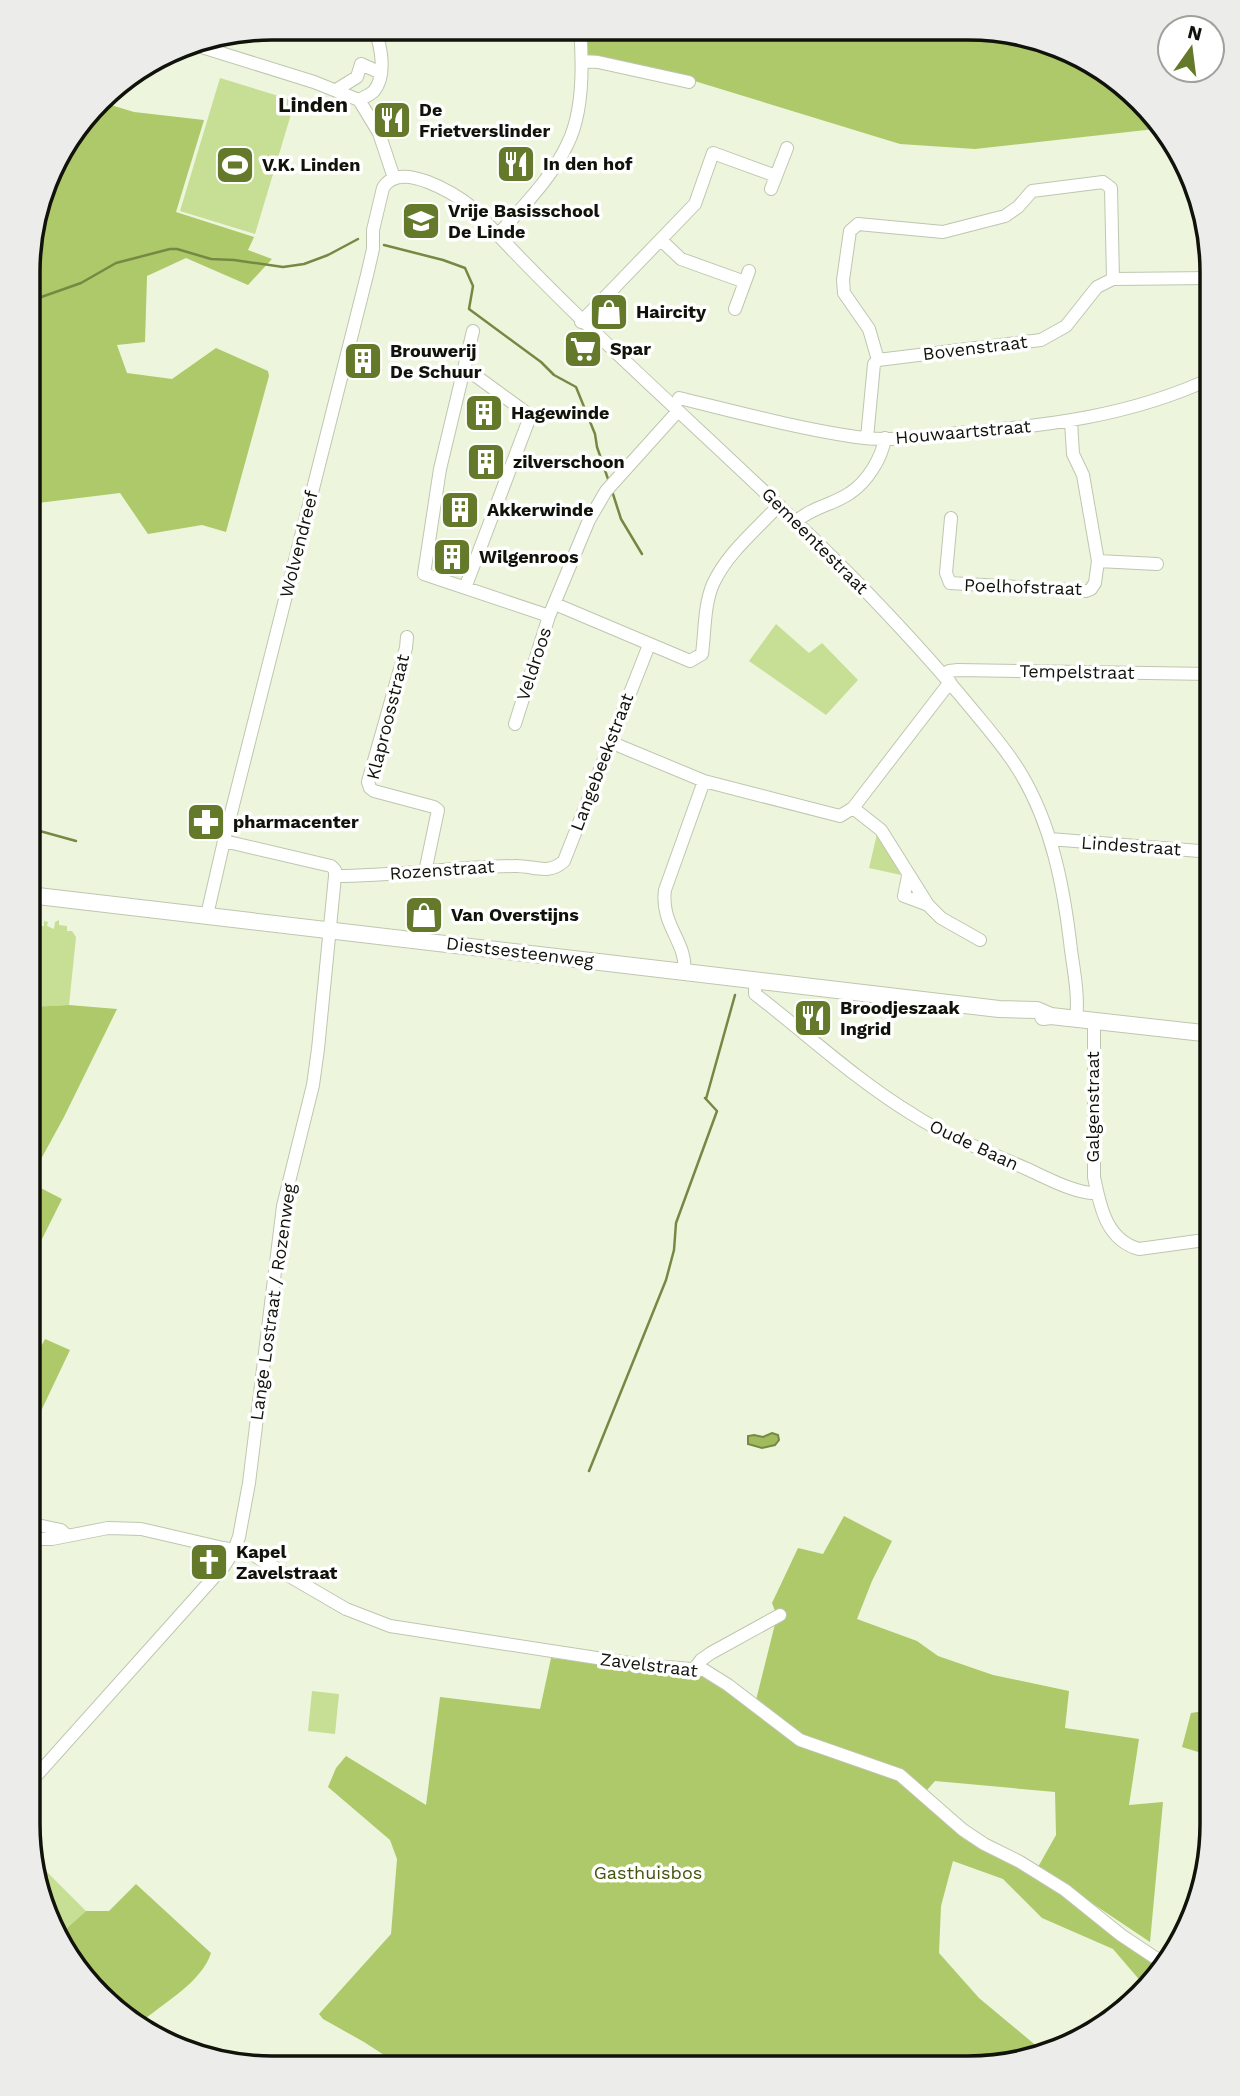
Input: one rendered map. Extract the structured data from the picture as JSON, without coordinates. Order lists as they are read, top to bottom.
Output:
{
  "streets": {
    "main road": ["Diestsesteenweg"],
    "street": [
      "Bovenstraat",
      "Houwaartstraat",
      "Gemeentestraat",
      "Wolvendreef",
      "Poelhofstraat",
      "Veldroos",
      "Tempelstraat",
      "Klaproosstraat",
      "Langebeekstraat",
      "Lindestraat",
      "Rozenstraat",
      "Galgenstraat",
      "Oude Baan",
      "Lange Lostraat / Rozenweg",
      "Zavelstraat"
    ]
  },
  "crossings": [
    ["Houwaartstraat", "Gemeentestraat"],
    ["Houwaartstraat", "Poelhofstraat"],
    ["Houwaartstraat", "Veldroos"],
    ["Gemeentestraat", "Wolvendreef"],
    ["Gemeentestraat", "Veldroos"],
    ["Gemeentestraat", "Tempelstraat"],
    ["Gemeentestraat", "Lindestraat"],
    ["Gemeentestraat", "Diestsesteenweg"],
    ["Wolvendreef", "Diestsesteenweg"],
    ["Klaproosstraat", "Rozenstraat"],
    ["Langebeekstraat", "Rozenstraat"],
    ["Diestsesteenweg", "Galgenstraat"],
    ["Diestsesteenweg", "Oude Baan"],
    ["Diestsesteenweg", "Lange Lostraat / Rozenweg"],
    ["Galgenstraat", "Oude Baan"],
    ["Lange Lostraat / Rozenweg", "Zavelstraat"]
  ],
  "districts": ["Linden"],
  "parks": ["Gasthuisbos"],
  "places": {
    "restaurant": ["De Frietverslinder", "In den hof", "Broodjeszaak Ingrid"],
    "sports": ["V.K. Linden"],
    "school or university": ["Vrije Basisschool De Linde"],
    "shop": ["Haircity", "Van Overstijns"],
    "supermarket": ["Spar"],
    "building": [
      "Brouwerij De Schuur",
      "Hagewinde",
      "zilverschoon",
      "Akkerwinde",
      "Wilgenroos"
    ],
    "pharmacy": ["pharmacenter"],
    "church": ["Kapel Zavelstraat"]
  },
  "north": "top"
}
